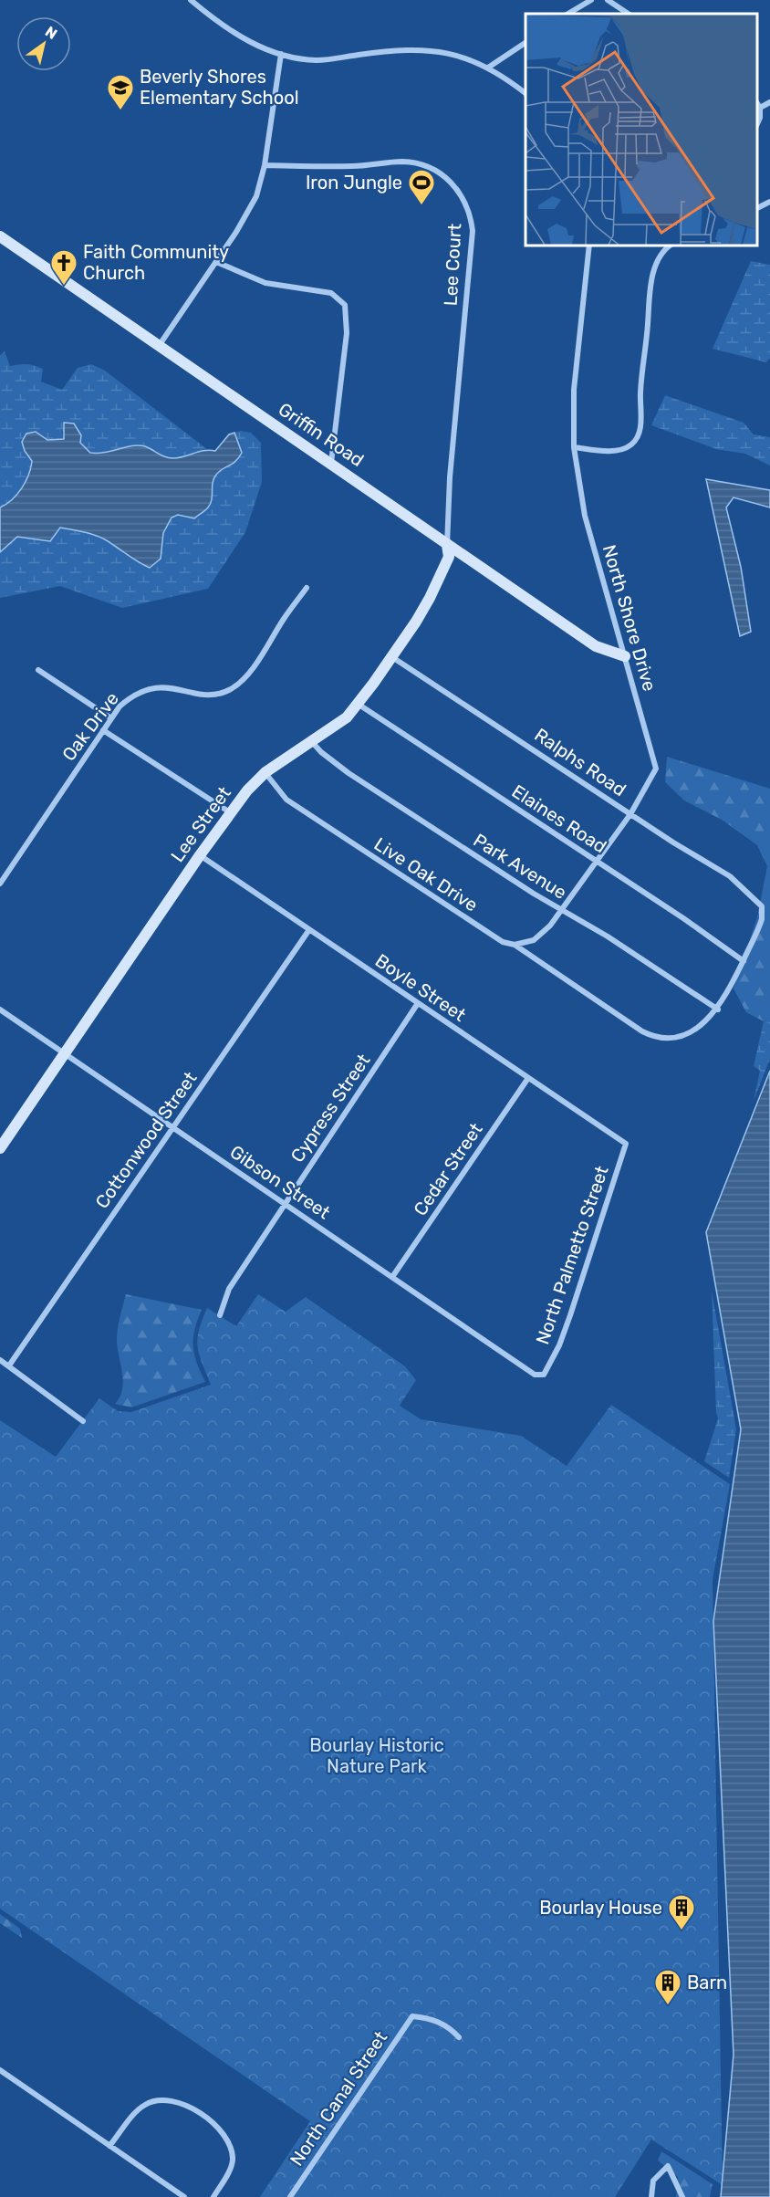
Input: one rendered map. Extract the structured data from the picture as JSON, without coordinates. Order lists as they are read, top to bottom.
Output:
{
  "streets": {
    "street": [
      "Lee Court",
      "Griffin Road",
      "North Shore Drive",
      "Oak Drive",
      "Ralphs Road",
      "Elaines Road",
      "Lee Street",
      "Park Avenue",
      "Live Oak Drive",
      "Boyle Street",
      "Cypress Street",
      "Cottonwood Street",
      "Cedar Street",
      "Gibson Street",
      "North Palmetto Street",
      "North Canal Street"
    ]
  },
  "crossings": [
    ["Lee Court", "Griffin Road"],
    ["Lee Court", "Lee Street"],
    ["Griffin Road", "North Shore Drive"],
    ["Griffin Road", "Lee Street"],
    ["North Shore Drive", "Ralphs Road"],
    ["North Shore Drive", "Elaines Road"],
    ["North Shore Drive", "Park Avenue"],
    ["North Shore Drive", "Live Oak Drive"],
    ["Ralphs Road", "Lee Street"],
    ["Ralphs Road", "Live Oak Drive"],
    ["Elaines Road", "Lee Street"],
    ["Elaines Road", "Live Oak Drive"],
    ["Lee Street", "Park Avenue"],
    ["Lee Street", "Live Oak Drive"],
    ["Lee Street", "Boyle Street"],
    ["Lee Street", "Gibson Street"],
    ["Park Avenue", "Live Oak Drive"],
    ["Boyle Street", "Cypress Street"],
    ["Boyle Street", "Cottonwood Street"],
    ["Boyle Street", "Cedar Street"],
    ["Boyle Street", "North Palmetto Street"],
    ["Cypress Street", "Gibson Street"],
    ["Cottonwood Street", "Gibson Street"],
    ["Cedar Street", "Gibson Street"],
    ["Gibson Street", "North Palmetto Street"]
  ],
  "parks": ["Bourlay Historic Nature Park"],
  "places": {
    "school or university": ["Beverly Shores Elementary School"],
    "sports": ["Iron Jungle"],
    "church": ["Faith Community Church"],
    "building": ["Bourlay House", "Barn"]
  },
  "north": "top right"
}
